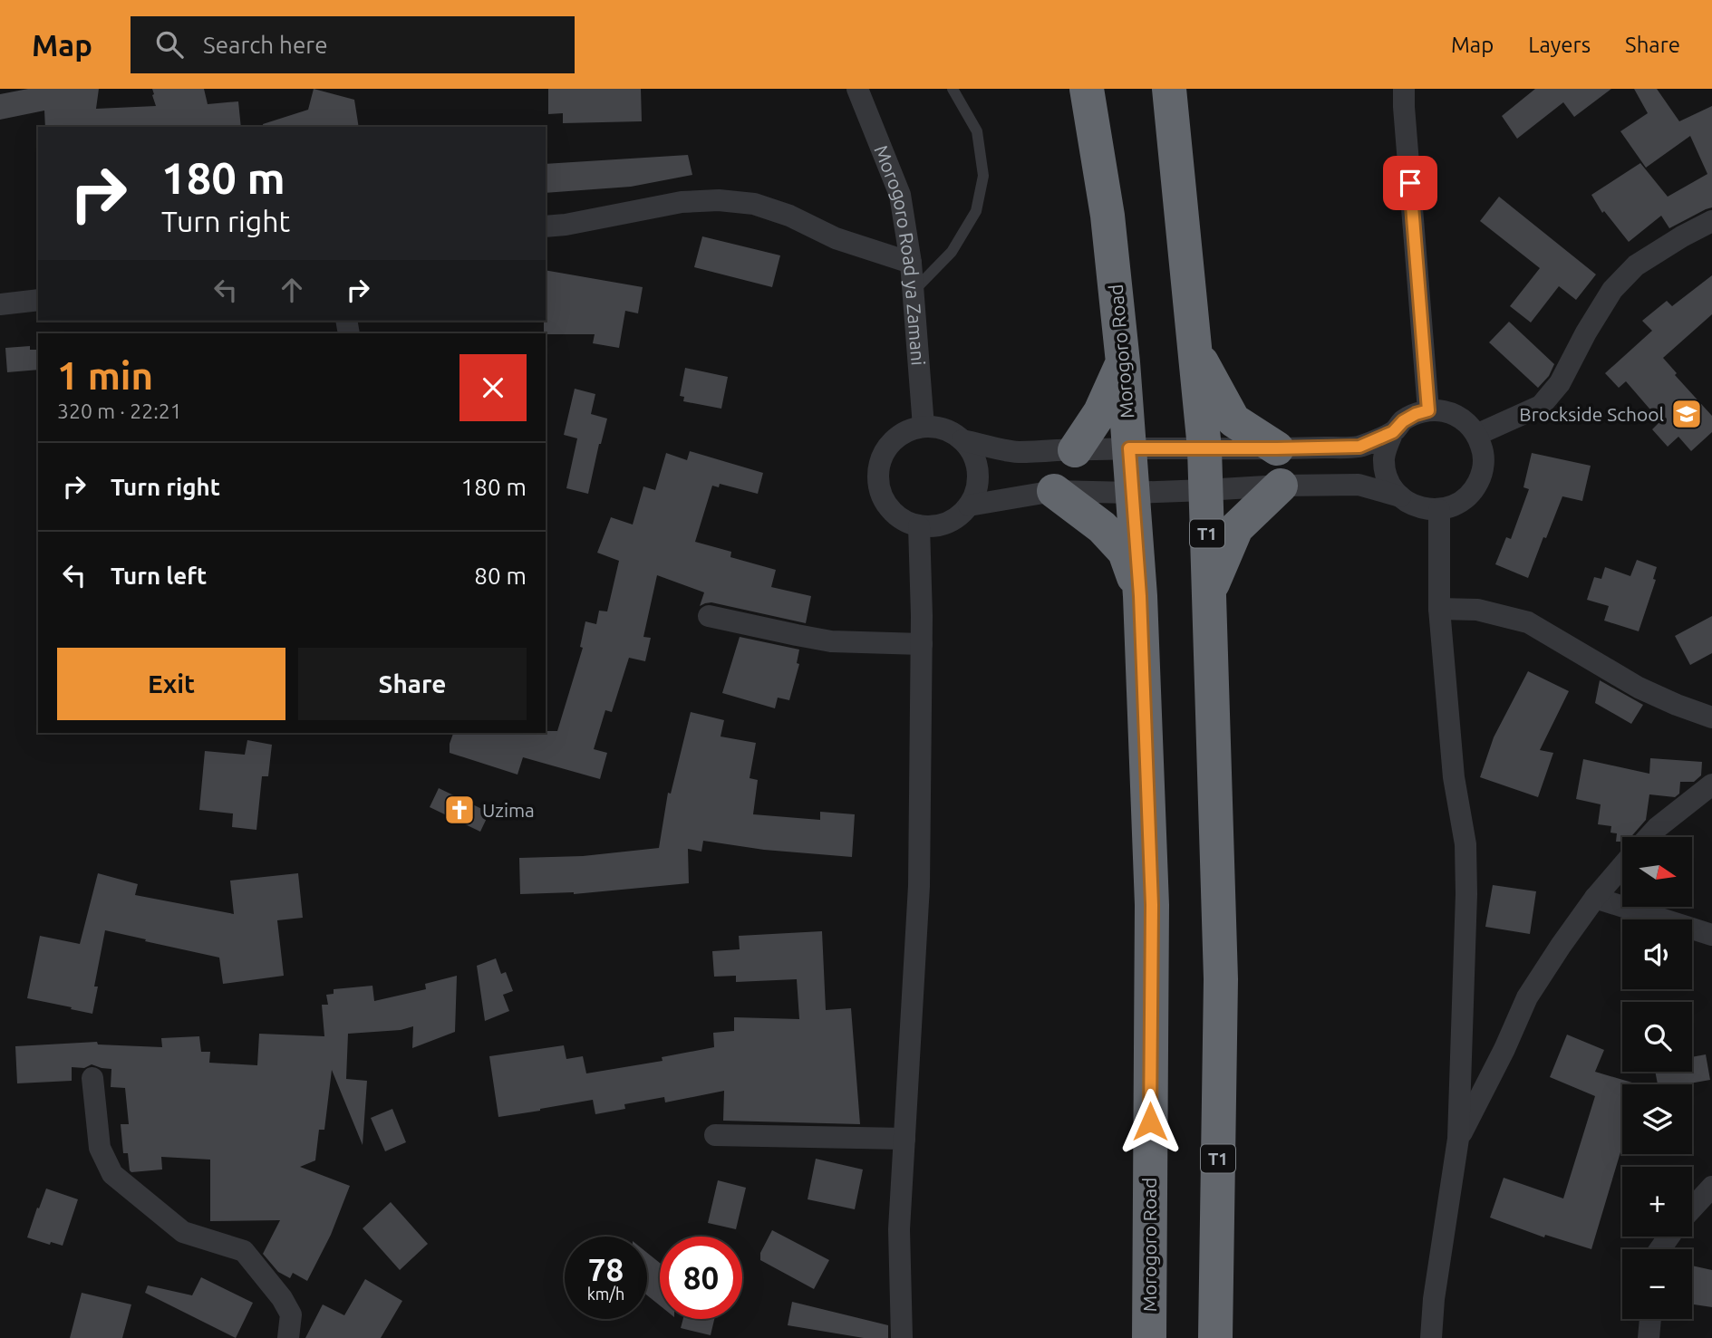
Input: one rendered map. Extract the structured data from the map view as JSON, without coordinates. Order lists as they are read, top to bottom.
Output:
{
  "streets": {
    "highway": ["Morogoro Road", "T1"],
    "street": ["Morogoro Road ya Zamani"]
  },
  "places": {
    "school or university": ["Brockside School"],
    "church": ["Uzima"]
  },
  "north": "right",
  "page": {
    "header": "Map",
    "search": "Search here",
    "nav": ["Map", "Layers", "Share"],
    "turn": ["180 m", "Turn right"],
    "heading": ["1 min", "320 m · 22:21"],
    "list": [
      {
        "name": "Turn right",
        "value": "180 m"
      },
      {
        "name": "Turn left",
        "value": "80 m"
      }
    ],
    "buttons": ["Exit", "Share"],
    "map_buttons": ["+", "−"],
    "speed": "78 km/h",
    "limit": "80"
  }
}
